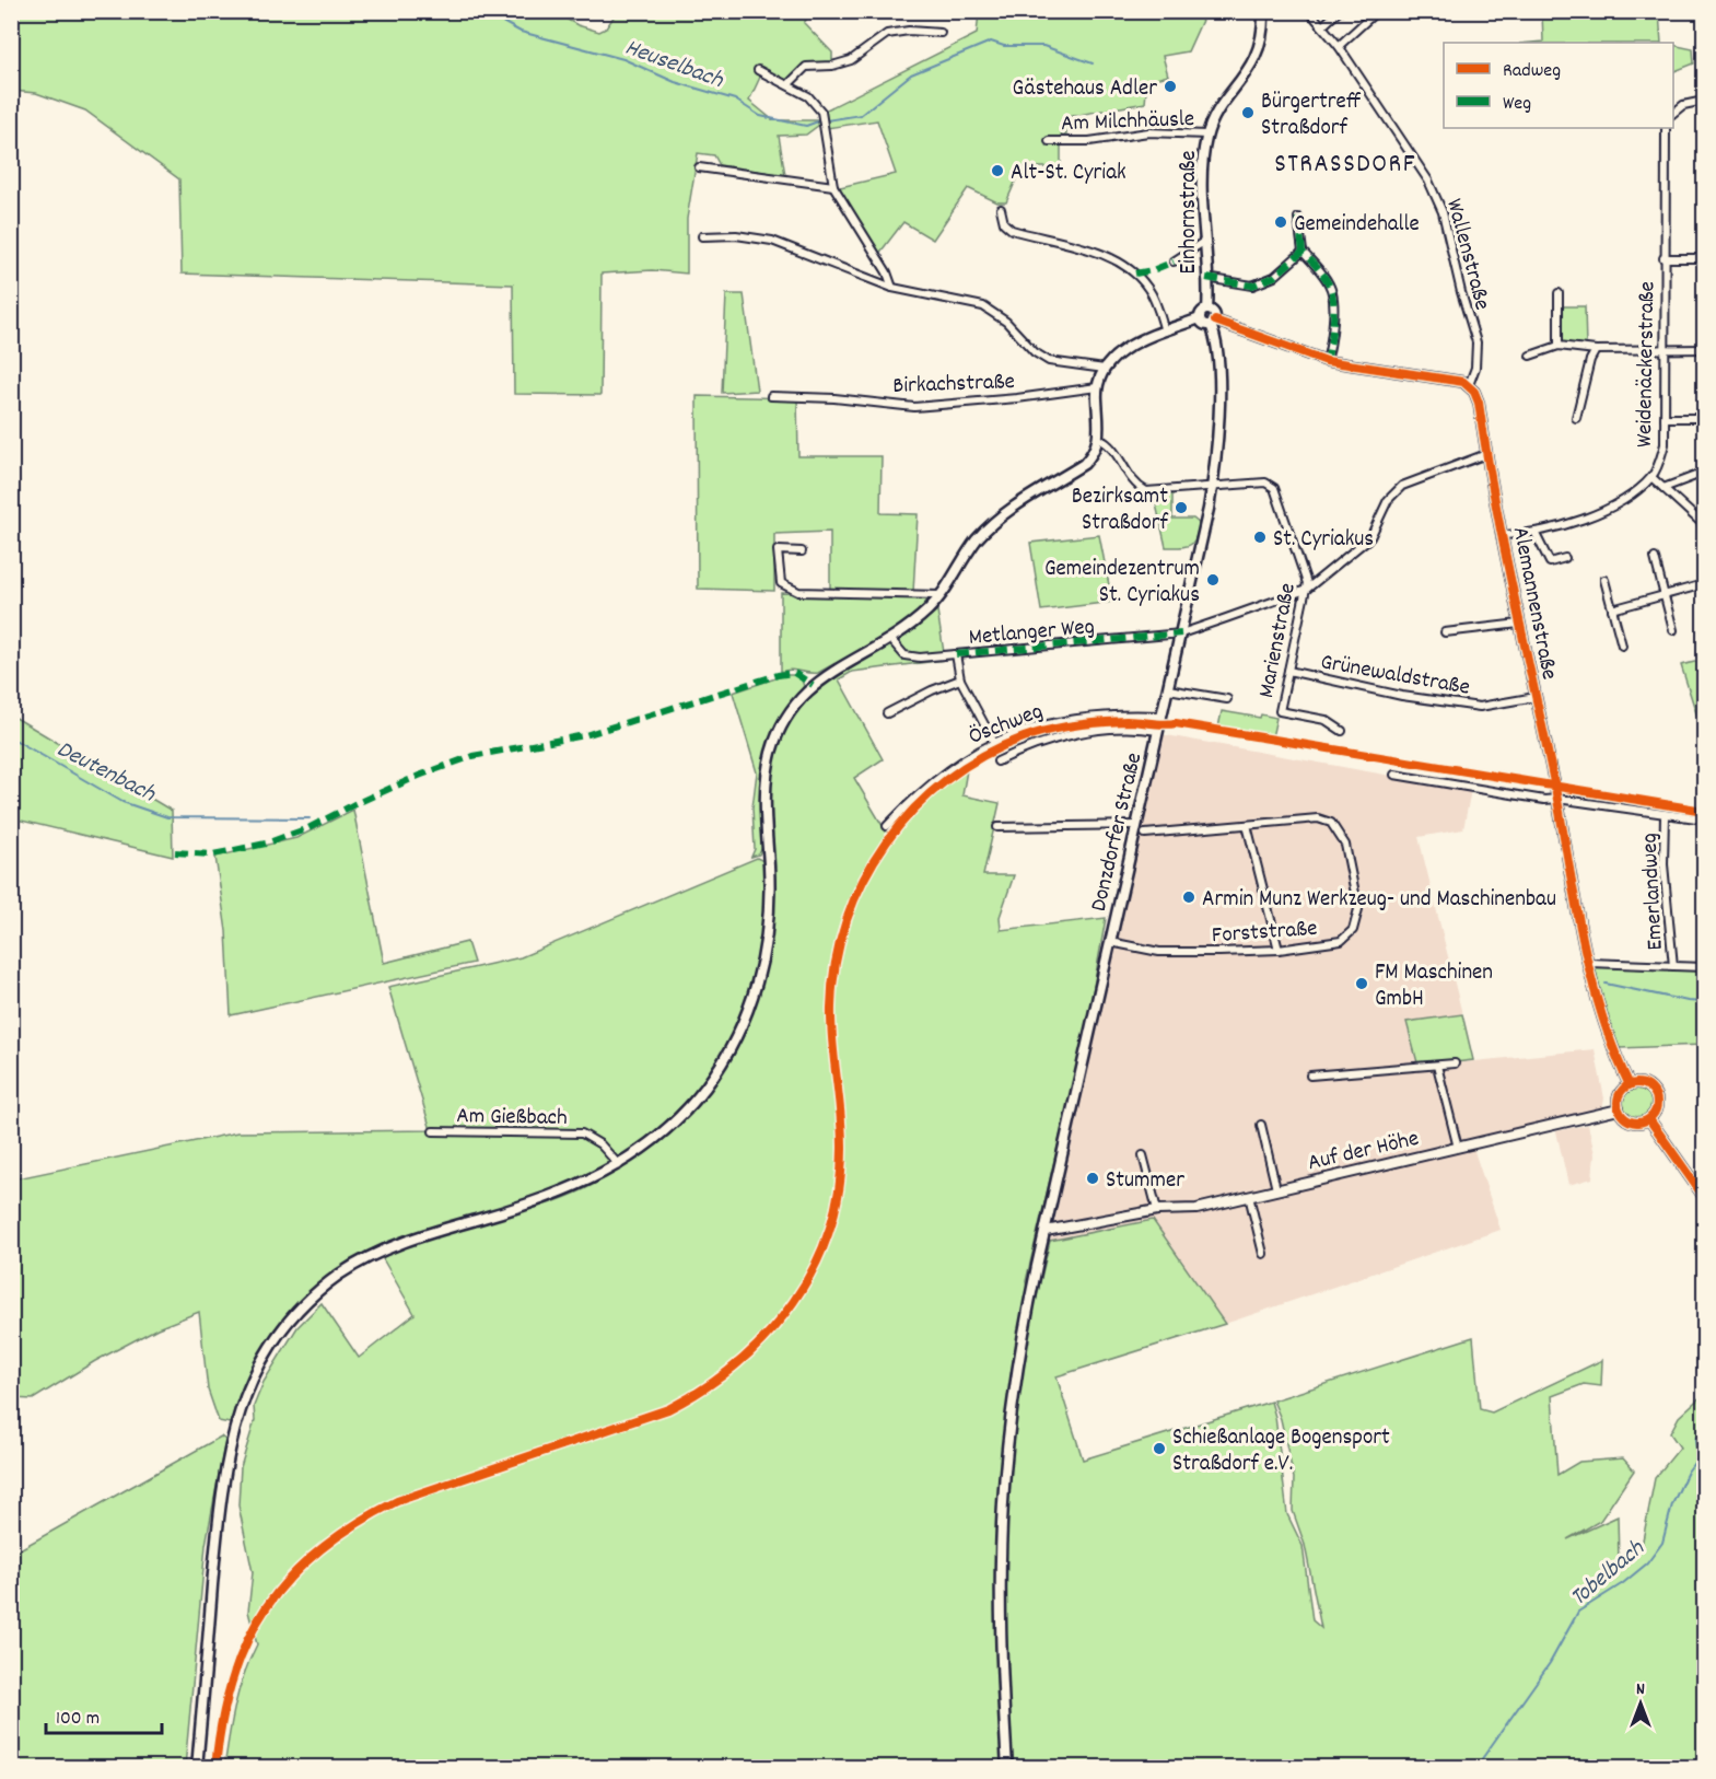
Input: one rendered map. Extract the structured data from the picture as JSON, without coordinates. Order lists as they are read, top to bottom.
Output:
{
  "streets": {
    "main road": ["Einhornstraße", "Donzdorfer Straße"],
    "street": [
      "Am Milchhäusle",
      "Wallenstraße",
      "Weidenäckerstraße",
      "Birkachstraße",
      "Alemannenstraße",
      "Metlanger Weg",
      "Marienstraße",
      "Grünewaldstraße",
      "Öschweg",
      "Emerlandweg",
      "Forststraße",
      "Am Gießbach",
      "Auf der Höhe"
    ]
  },
  "crossings": [
    ["Am Milchhäusle", "Einhornstraße"],
    ["Einhornstraße", "Donzdorfer Straße"],
    ["Wallenstraße", "Alemannenstraße"],
    ["Weidenäckerstraße", "Alemannenstraße"],
    ["Alemannenstraße", "Grünewaldstraße"],
    ["Alemannenstraße", "Auf der Höhe"],
    ["Metlanger Weg", "Marienstraße"],
    ["Metlanger Weg", "Donzdorfer Straße"],
    ["Marienstraße", "Grünewaldstraße"],
    ["Marienstraße", "Donzdorfer Straße"],
    ["Öschweg", "Donzdorfer Straße"],
    ["Donzdorfer Straße", "Forststraße"],
    ["Donzdorfer Straße", "Auf der Höhe"]
  ],
  "districts": ["STRASSDORF"],
  "water": ["Heuselbach", "Deutenbach", "Tobelbach"],
  "places": [
    "Gästehaus Adler",
    "Bürgertreff Straßdorf",
    "Alt-St. Cyriak",
    "Gemeindehalle",
    "Bezirksamt Straßdorf",
    "St. Cyriakus",
    "Gemeindezentrum St. Cyriakus",
    "Armin Munz Werkzeug- und Maschinenbau",
    "FM Maschinen GmbH",
    "Stummer",
    "Schießanlage Bogensport Straßdorf e.V."
  ],
  "legend": ["Radweg", "Weg"],
  "scale_bar": "100 m",
  "north": "top"
}
